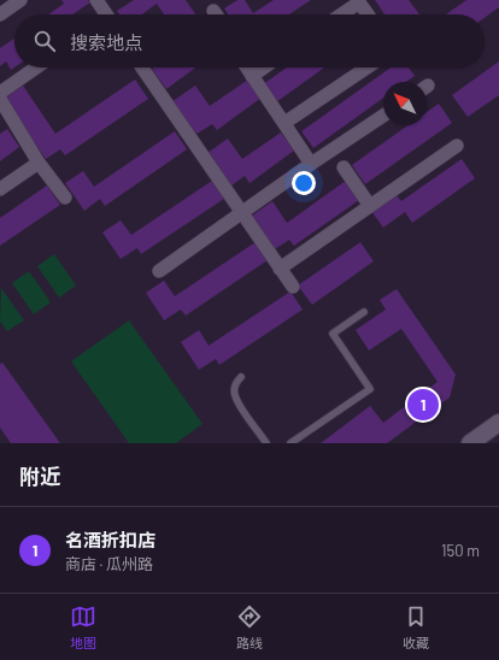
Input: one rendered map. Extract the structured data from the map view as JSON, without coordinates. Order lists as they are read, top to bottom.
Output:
{
  "north": "top left",
  "page": {
    "search": "搜索地点",
    "pins": "1",
    "heading": "附近",
    "list": [
      {
        "mark": "1",
        "name": "名酒折扣店",
        "note": "商店 · 瓜州路",
        "value": "150 m"
      }
    ],
    "nav": ["地图", "路线", "收藏"]
  }
}
